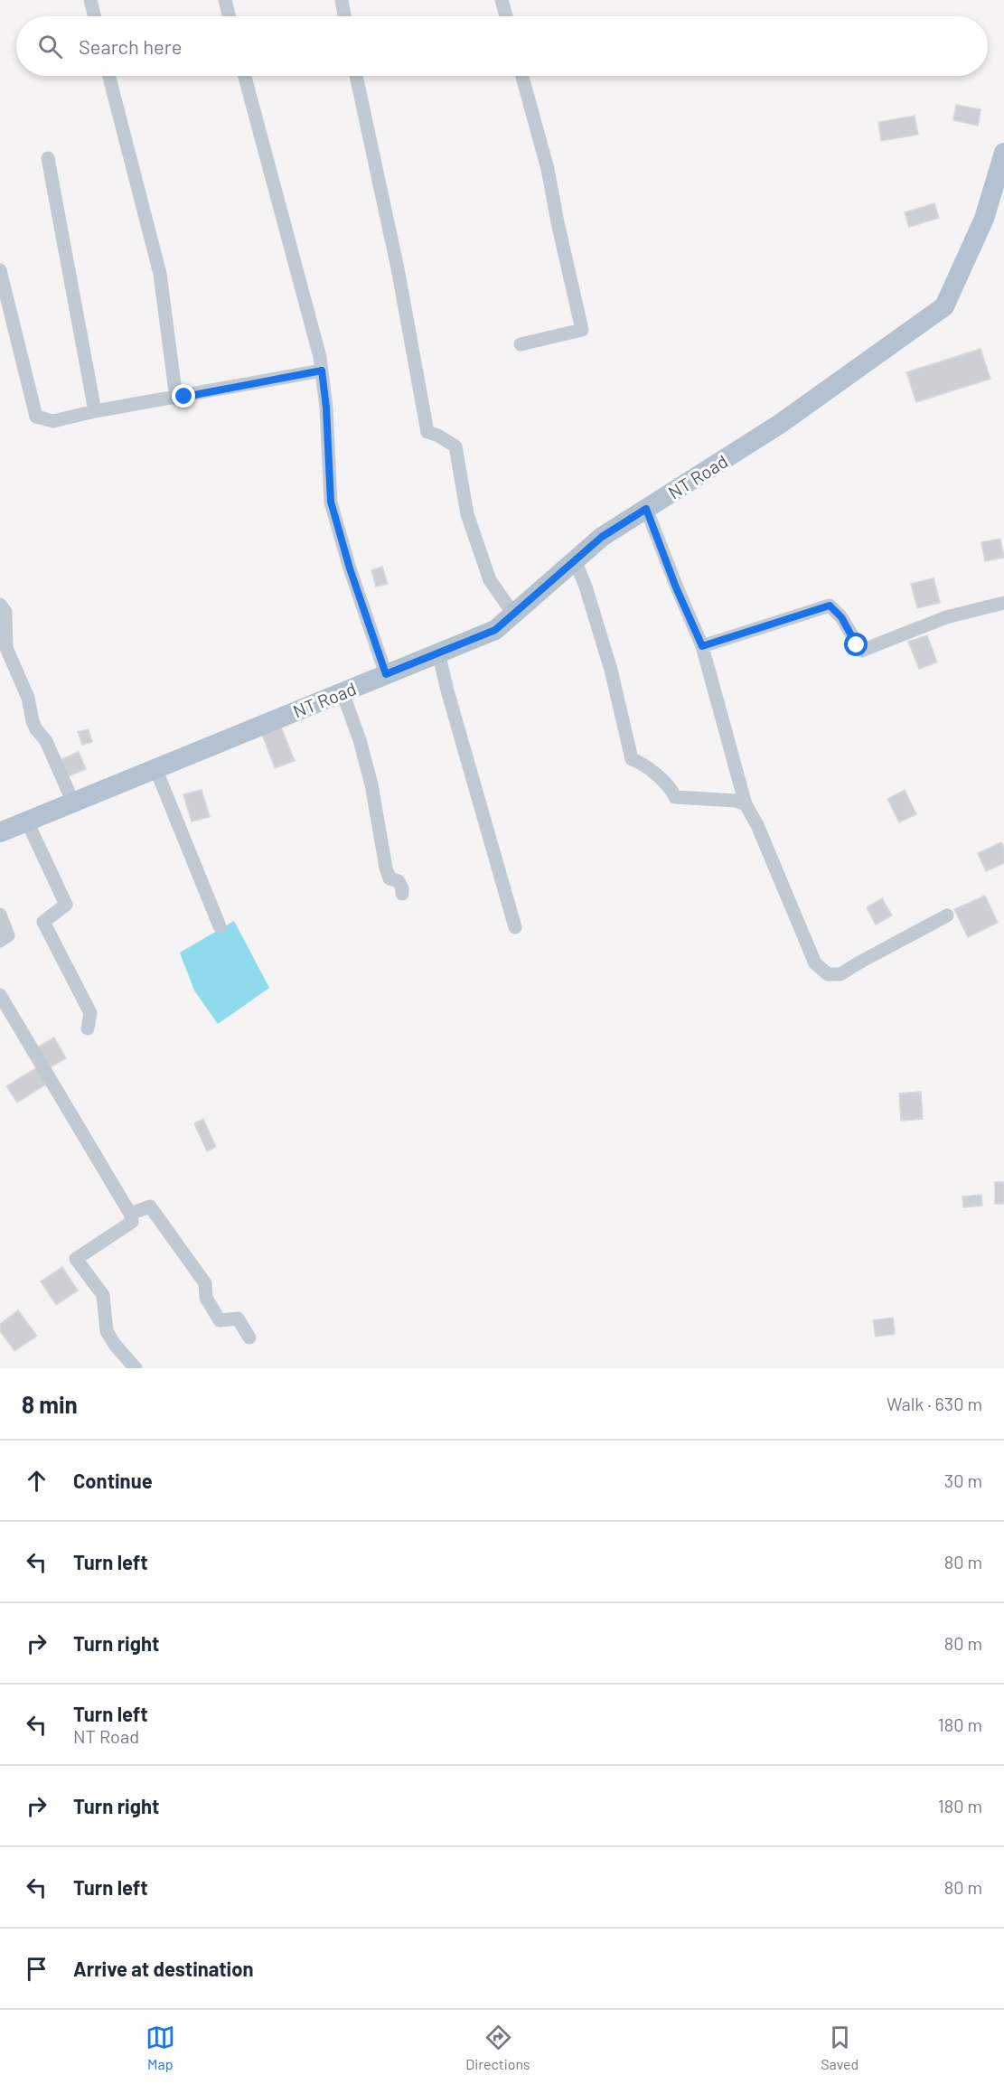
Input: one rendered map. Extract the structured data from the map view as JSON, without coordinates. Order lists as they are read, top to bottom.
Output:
{
  "streets": {
    "main road": ["NT Road"]
  },
  "page": {
    "search": "Search here",
    "heading": ["8 min", "Walk · 630 m"],
    "list": [
      ["Continue", "30 m"],
      ["Turn left", "80 m"],
      ["Turn right", "80 m"],
      ["Turn left", "NT Road", "180 m"],
      ["Turn right", "180 m"],
      ["Turn left", "80 m"],
      "Arrive at destination"
    ],
    "nav": ["Map", "Directions", "Saved"]
  }
}
